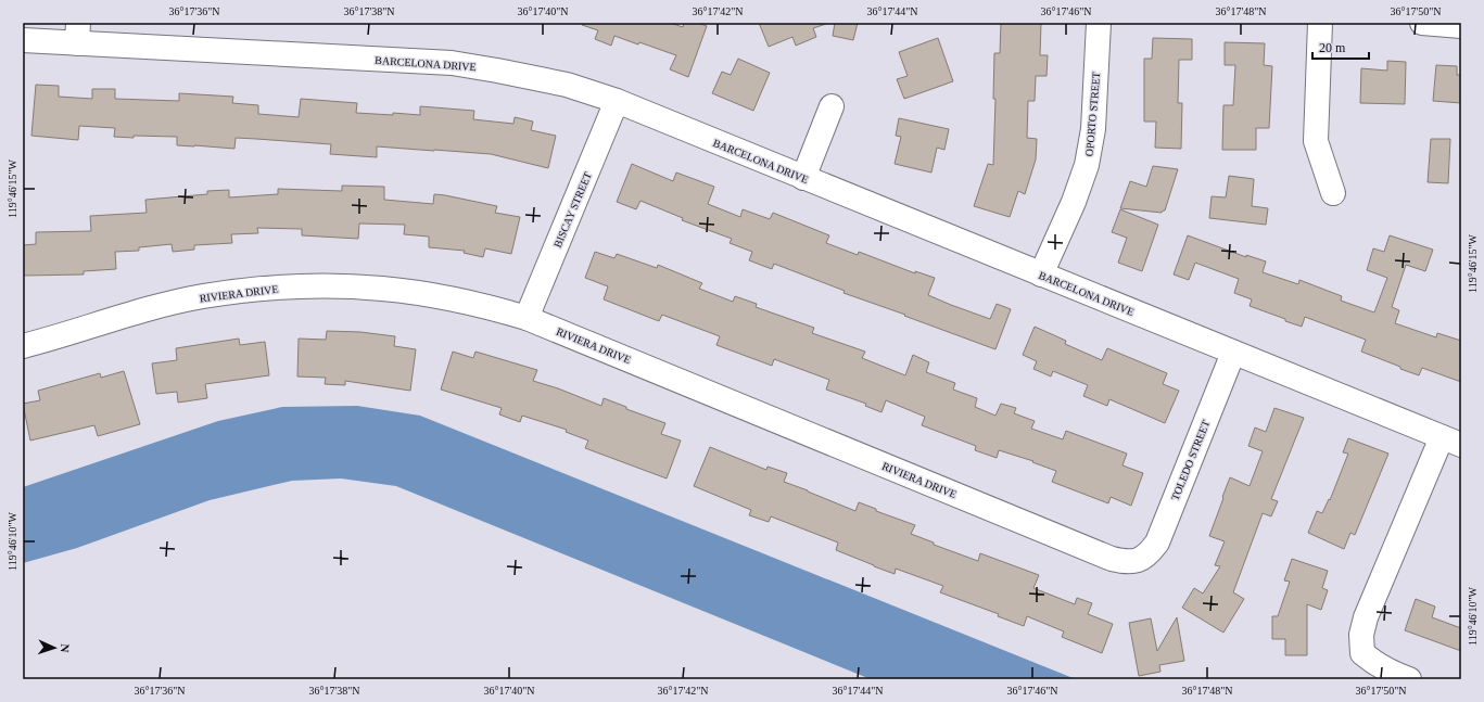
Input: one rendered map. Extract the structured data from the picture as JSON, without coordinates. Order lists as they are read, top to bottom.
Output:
{
  "streets": {
    "street": [
      "BARCELONA DRIVE",
      "OPORTO STREET",
      "BISCAY STREET",
      "RIVIERA DRIVE",
      "TOLEDO STREET"
    ]
  },
  "crossings": [
    ["BARCELONA DRIVE", "OPORTO STREET"],
    ["BARCELONA DRIVE", "BISCAY STREET"],
    ["BARCELONA DRIVE", "TOLEDO STREET"],
    ["BISCAY STREET", "RIVIERA DRIVE"],
    ["RIVIERA DRIVE", "TOLEDO STREET"]
  ],
  "scale_bar": "20 m",
  "north": "right",
  "coordinates": [
    "36°17'36\"N",
    "36°17'38\"N",
    "36°17'40\"N",
    "36°17'42\"N",
    "36°17'44\"N",
    "36°17'46\"N",
    "36°17'48\"N",
    "36°17'50\"N",
    "119°46'15\"W",
    "119°46'10\"W"
  ]
}
